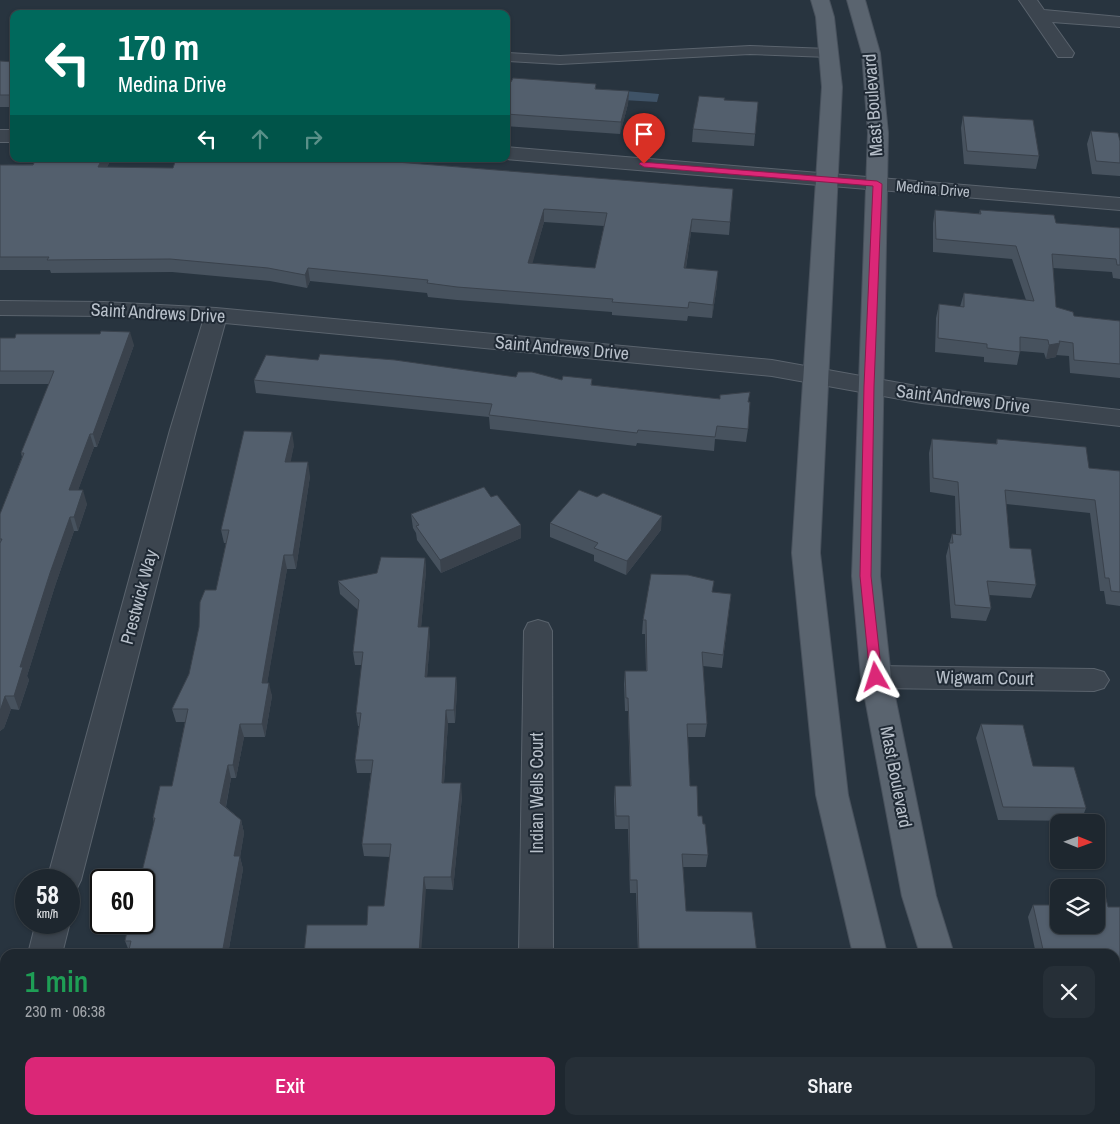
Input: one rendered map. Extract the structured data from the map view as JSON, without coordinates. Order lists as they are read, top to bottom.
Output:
{
  "streets": {
    "main road": ["Mast Boulevard"],
    "street": [
      "Medina Drive",
      "Saint Andrews Drive",
      "Prestwick Way",
      "Wigwam Court",
      "Indian Wells Court"
    ]
  },
  "crossings": [
    ["Mast Boulevard", "Medina Drive"],
    ["Mast Boulevard", "Saint Andrews Drive"],
    ["Mast Boulevard", "Wigwam Court"],
    ["Saint Andrews Drive", "Prestwick Way"]
  ],
  "north": "right",
  "page": {
    "turn": ["170 m", "Medina Drive"],
    "speed": "58 km/h",
    "limit": "60",
    "heading": ["1 min", "230 m · 06:38"],
    "buttons": ["Exit", "Share"]
  }
}
